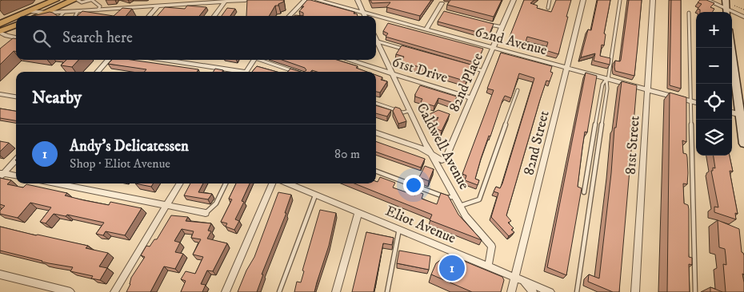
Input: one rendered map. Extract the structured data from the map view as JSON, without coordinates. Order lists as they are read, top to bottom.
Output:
{
  "streets": {
    "street": [
      "62nd Avenue",
      "61st Drive",
      "82nd Place",
      "82nd Street",
      "81st Street",
      "Caldwell Avenue",
      "Eliot Avenue"
    ]
  },
  "crossings": [
    ["62nd Avenue", "82nd Place"],
    ["62nd Avenue", "82nd Street"],
    ["62nd Avenue", "81st Street"],
    ["61st Drive", "82nd Place"],
    ["61st Drive", "Caldwell Avenue"],
    ["82nd Place", "Caldwell Avenue"],
    ["82nd Street", "Eliot Avenue"],
    ["Caldwell Avenue", "Eliot Avenue"]
  ],
  "page": {
    "map_buttons": ["+", "−"],
    "search": "Search here",
    "heading": "Nearby",
    "list": [
      {
        "mark": "1",
        "name": "Andy's Delicatessen",
        "note": "Shop · Eliot Avenue",
        "value": "80 m"
      }
    ],
    "pins": "1"
  }
}
